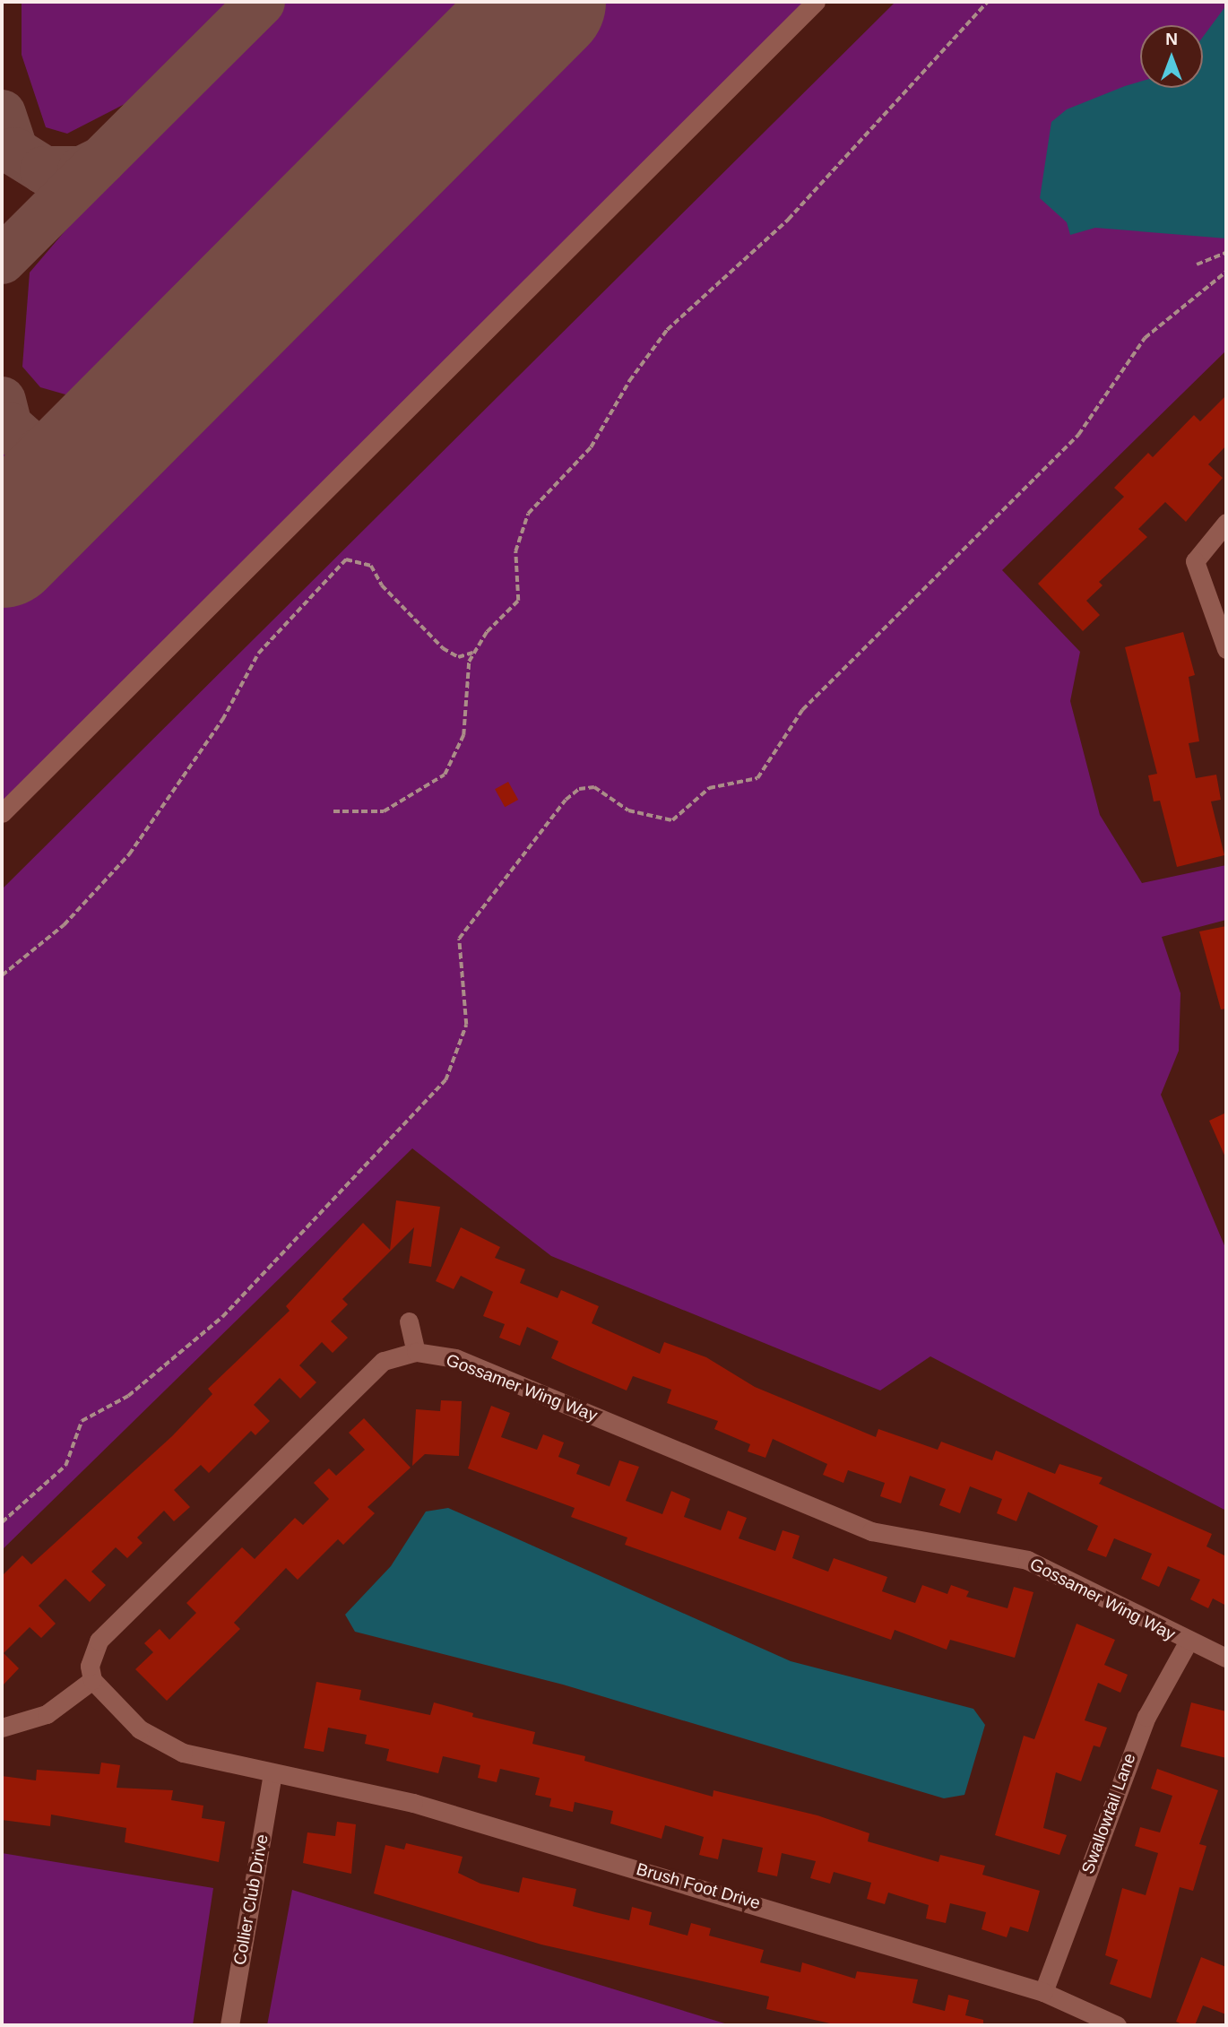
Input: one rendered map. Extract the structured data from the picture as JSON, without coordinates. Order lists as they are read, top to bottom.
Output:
{
  "streets": {
    "street": [
      "Gossamer Wing Way",
      "Swallowtail Lane",
      "Brush Foot Drive",
      "Collier Club Drive"
    ]
  },
  "crossings": [
    ["Gossamer Wing Way", "Swallowtail Lane"],
    ["Swallowtail Lane", "Brush Foot Drive"],
    ["Brush Foot Drive", "Collier Club Drive"]
  ],
  "north": "top"
}
